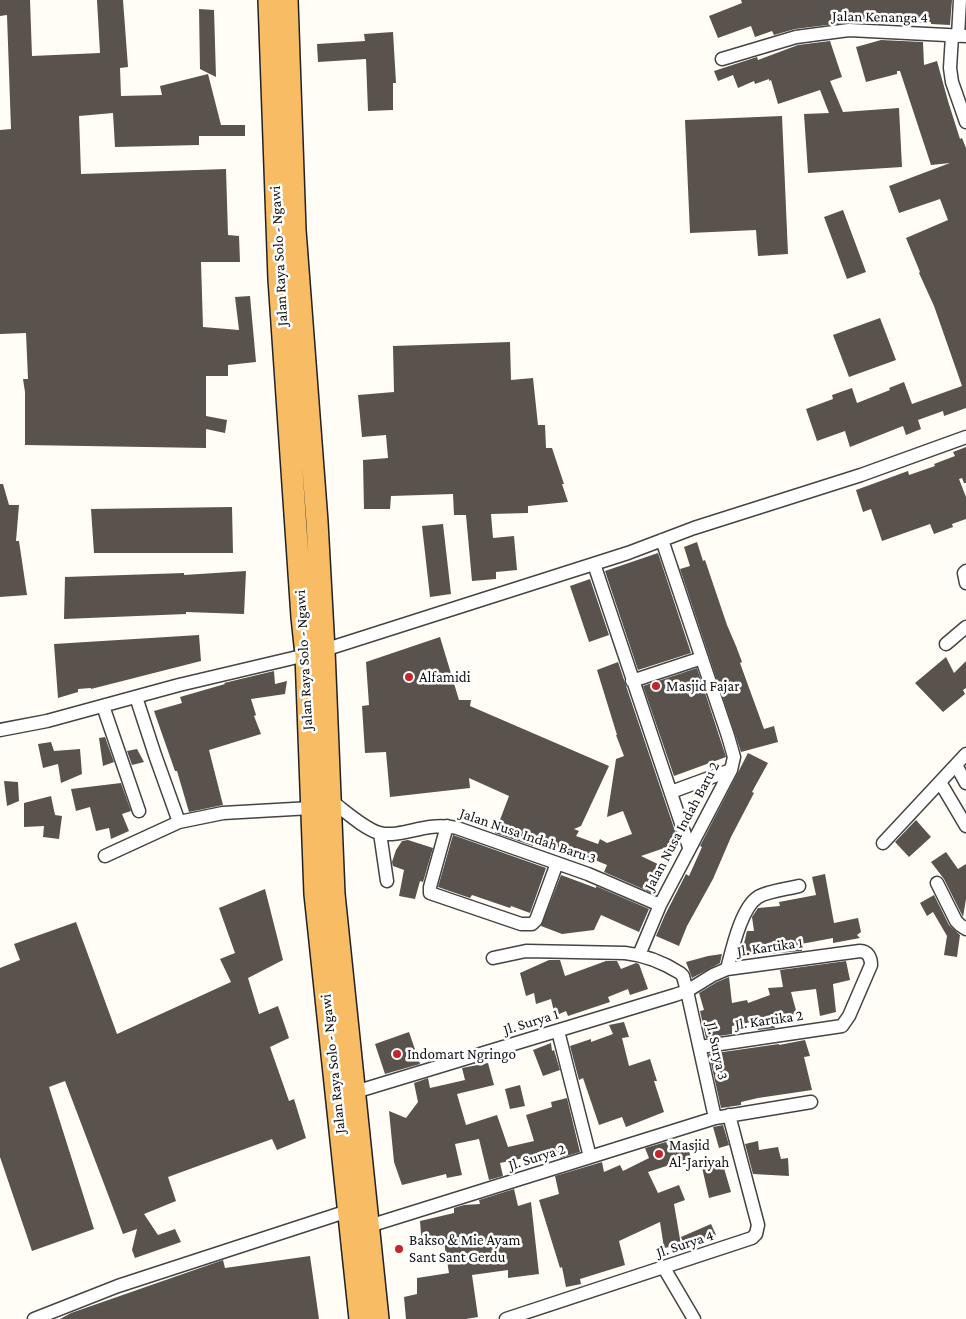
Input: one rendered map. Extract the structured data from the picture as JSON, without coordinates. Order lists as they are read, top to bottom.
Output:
{
  "streets": {
    "highway": ["Jalan Raya Solo - Ngawi"],
    "street": [
      "Jalan Kenanga 4",
      "Jalan Nusa Indah Baru 2",
      "Jalan Nusa Indah Baru 3",
      "Jl. Kartika 1",
      "Jl. Kartika 2",
      "Jl. Surya 1",
      "Jl. Surya 3",
      "Jl. Surya 2",
      "Jl. Surya 4"
    ]
  },
  "crossings": [
    ["Jalan Raya Solo - Ngawi", "Jl. Surya 1"],
    ["Jalan Raya Solo - Ngawi", "Jl. Surya 2"],
    ["Jalan Nusa Indah Baru 2", "Jalan Nusa Indah Baru 3"],
    ["Jalan Nusa Indah Baru 2", "Jl. Surya 3"],
    ["Jl. Kartika 1", "Jl. Kartika 2"],
    ["Jl. Kartika 1", "Jl. Surya 1"],
    ["Jl. Kartika 1", "Jl. Surya 3"],
    ["Jl. Kartika 2", "Jl. Surya 3"],
    ["Jl. Surya 1", "Jl. Surya 3"],
    ["Jl. Surya 3", "Jl. Surya 2"],
    ["Jl. Surya 2", "Jl. Surya 4"]
  ],
  "places": [
    "Alfamidi",
    "Masjid Fajar",
    "Indomart Ngringo",
    "Masjid Al-Jariyah",
    "Bakso & Mie Ayam Sant Sant Gerdu"
  ]
}
